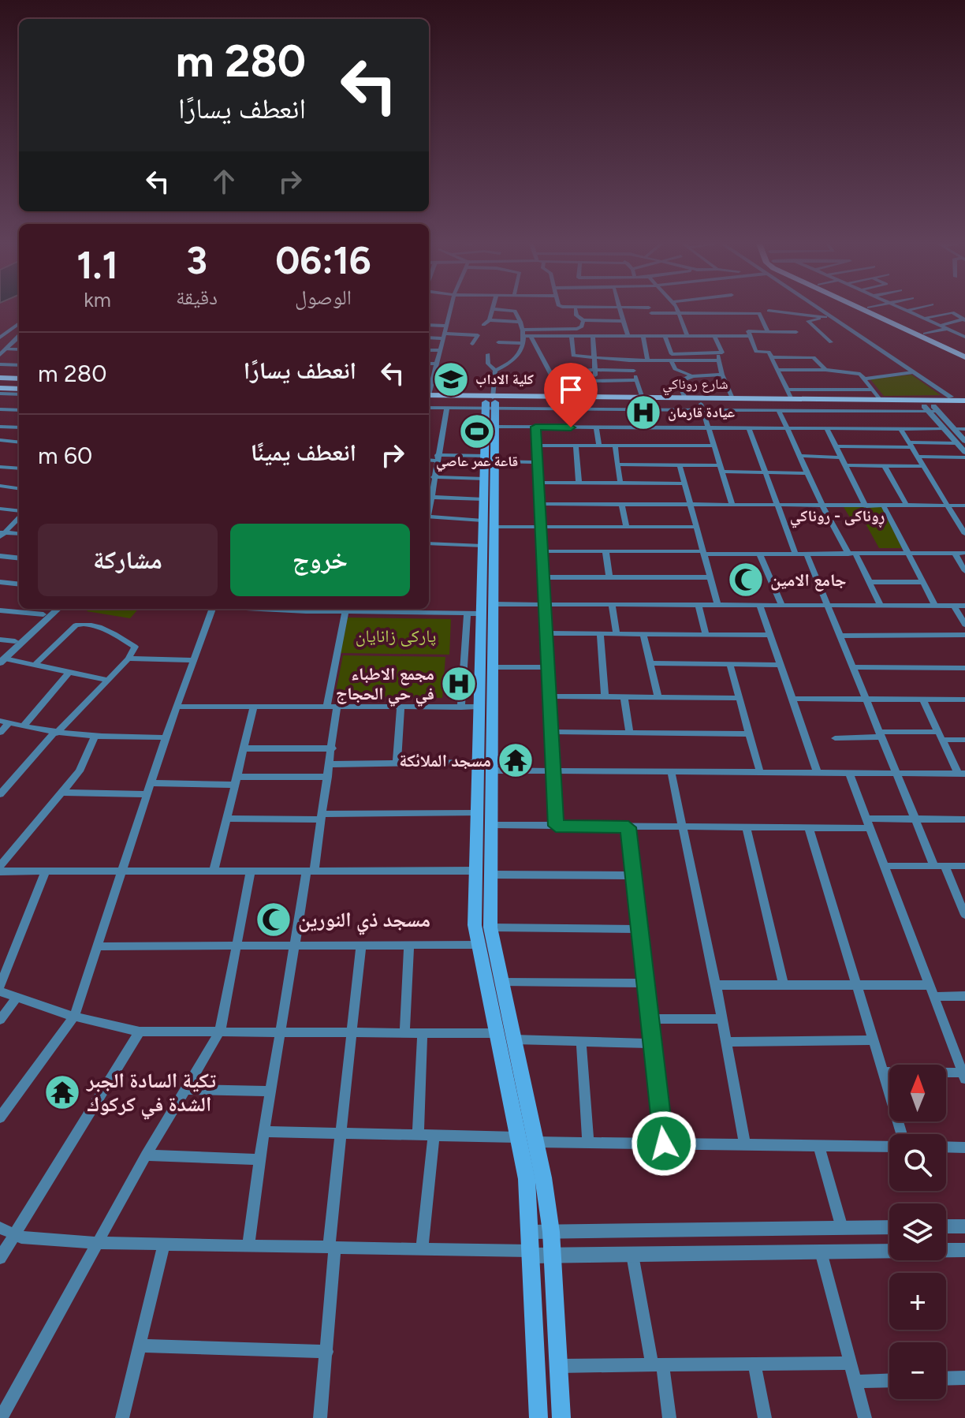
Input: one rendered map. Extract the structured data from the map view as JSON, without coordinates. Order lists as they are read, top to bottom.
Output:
{
  "streets": {
    "main road": ["شارع روناكي"]
  },
  "districts": ["ڕوناکی - روناكي"],
  "parks": ["پارکی زانایان"],
  "places": {
    "school or university": ["كلية الاداب"],
    "hospital": ["عيادة قارمان", "مجمع الاطباء في حي الحجاج"],
    "sports": ["قاعة عمر عاصي"],
    "mosque": ["جامع الامين", "مسجد ذي النورين"],
    "temple": ["مسجد الملائكة", "تكية السادة الجبر الشدة في كركوك"]
  },
  "north": "top",
  "page": {
    "turn": ["280 m", "انعطف يسارًا"],
    "eta": [
      "06:16",
      "الوصول",
      "3",
      "دقيقة",
      "1.1",
      "km"
    ],
    "list": [
      {
        "name": "انعطف يسارًا",
        "value": "280 m"
      },
      {
        "name": "انعطف يمينًا",
        "value": "60 m"
      }
    ],
    "buttons": ["خروج", "مشاركة"],
    "map_buttons": ["+", "−"]
  }
}
